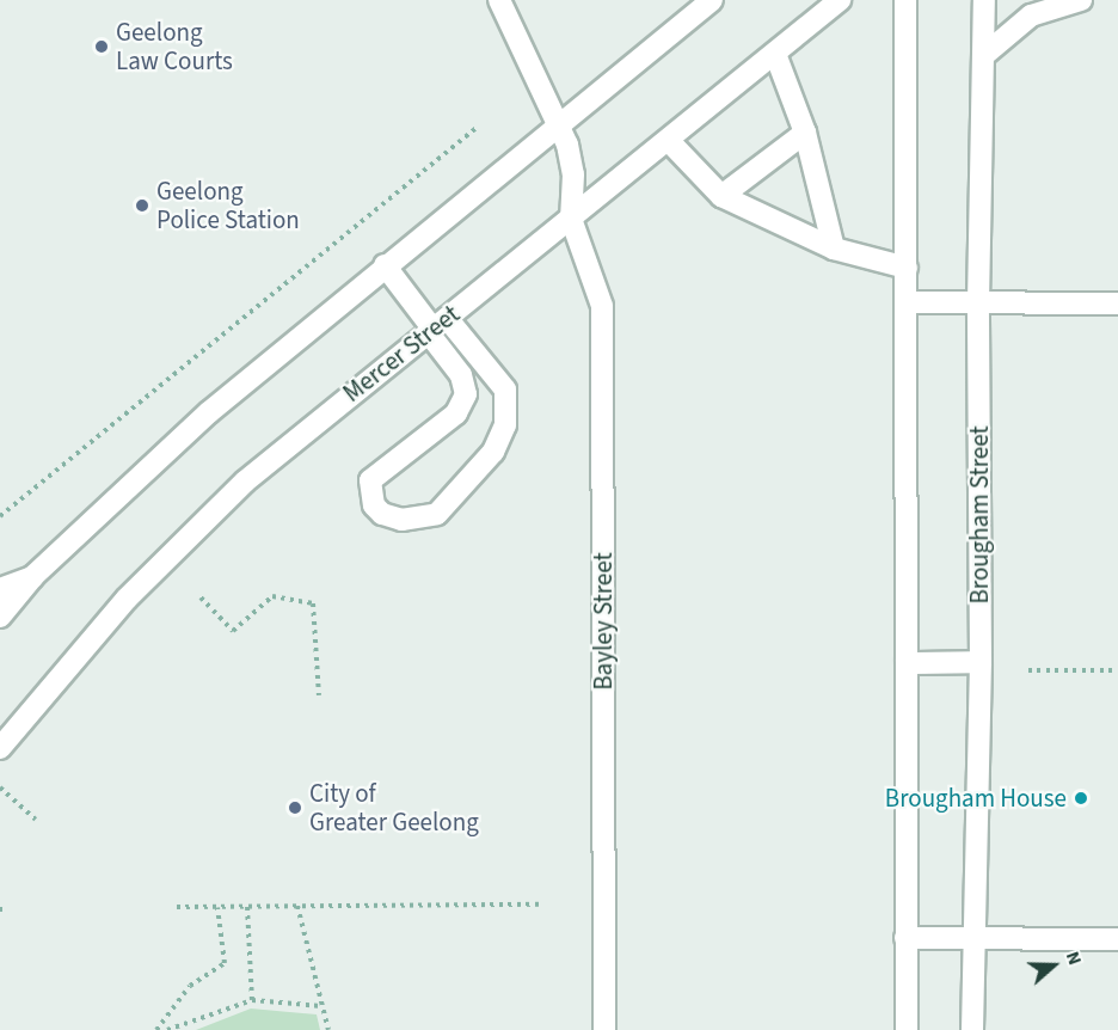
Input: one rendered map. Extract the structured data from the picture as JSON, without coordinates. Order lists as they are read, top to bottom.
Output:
{
  "streets": {
    "street": ["Mercer Street", "Brougham Street", "Bayley Street"]
  },
  "crossings": [
    ["Mercer Street", "Bayley Street"]
  ],
  "places": [
    "Geelong Law Courts",
    "Geelong Police Station",
    "Brougham House",
    "City of Greater Geelong"
  ],
  "north": "right"
}
